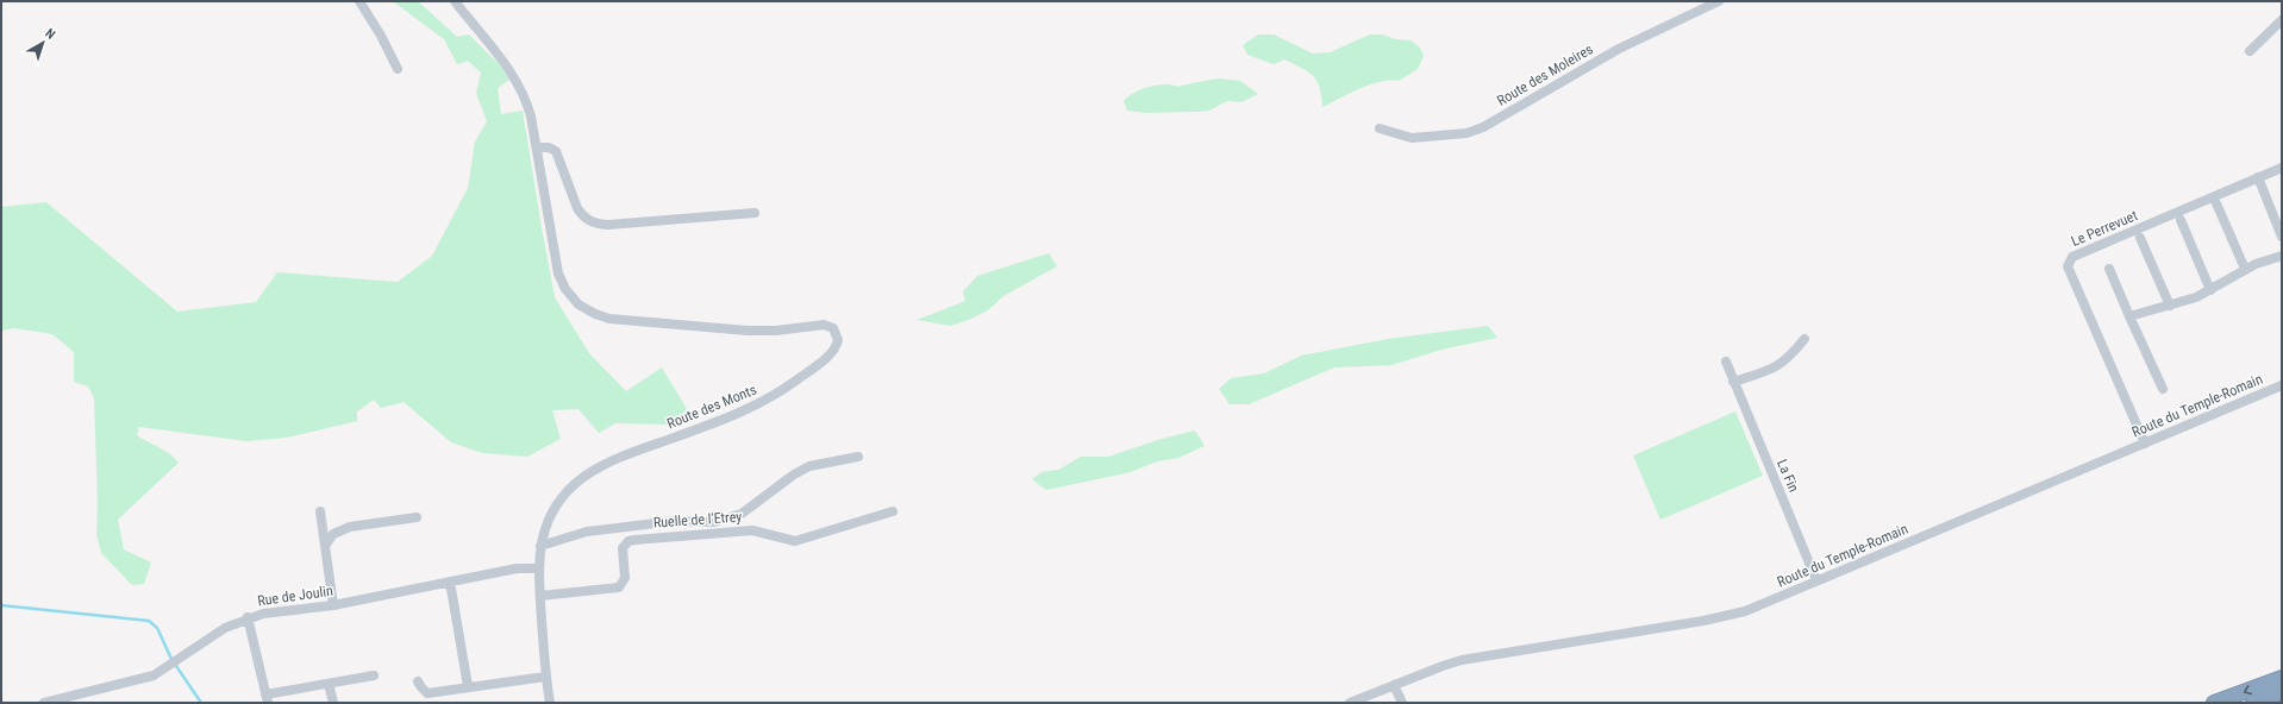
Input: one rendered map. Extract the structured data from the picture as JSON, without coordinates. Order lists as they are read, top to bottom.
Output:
{
  "streets": {
    "street": [
      "Route des Moleires",
      "Le Perrevuet",
      "Route du Temple-Romain",
      "Route des Monts",
      "La Fin",
      "Ruelle de l'Etrey",
      "Rue de Joulin"
    ]
  },
  "crossings": [
    ["Le Perrevuet", "Route du Temple-Romain"],
    ["Route du Temple-Romain", "La Fin"],
    ["Route des Monts", "Ruelle de l'Etrey"],
    ["Route des Monts", "Rue de Joulin"]
  ],
  "north": "top right"
}
